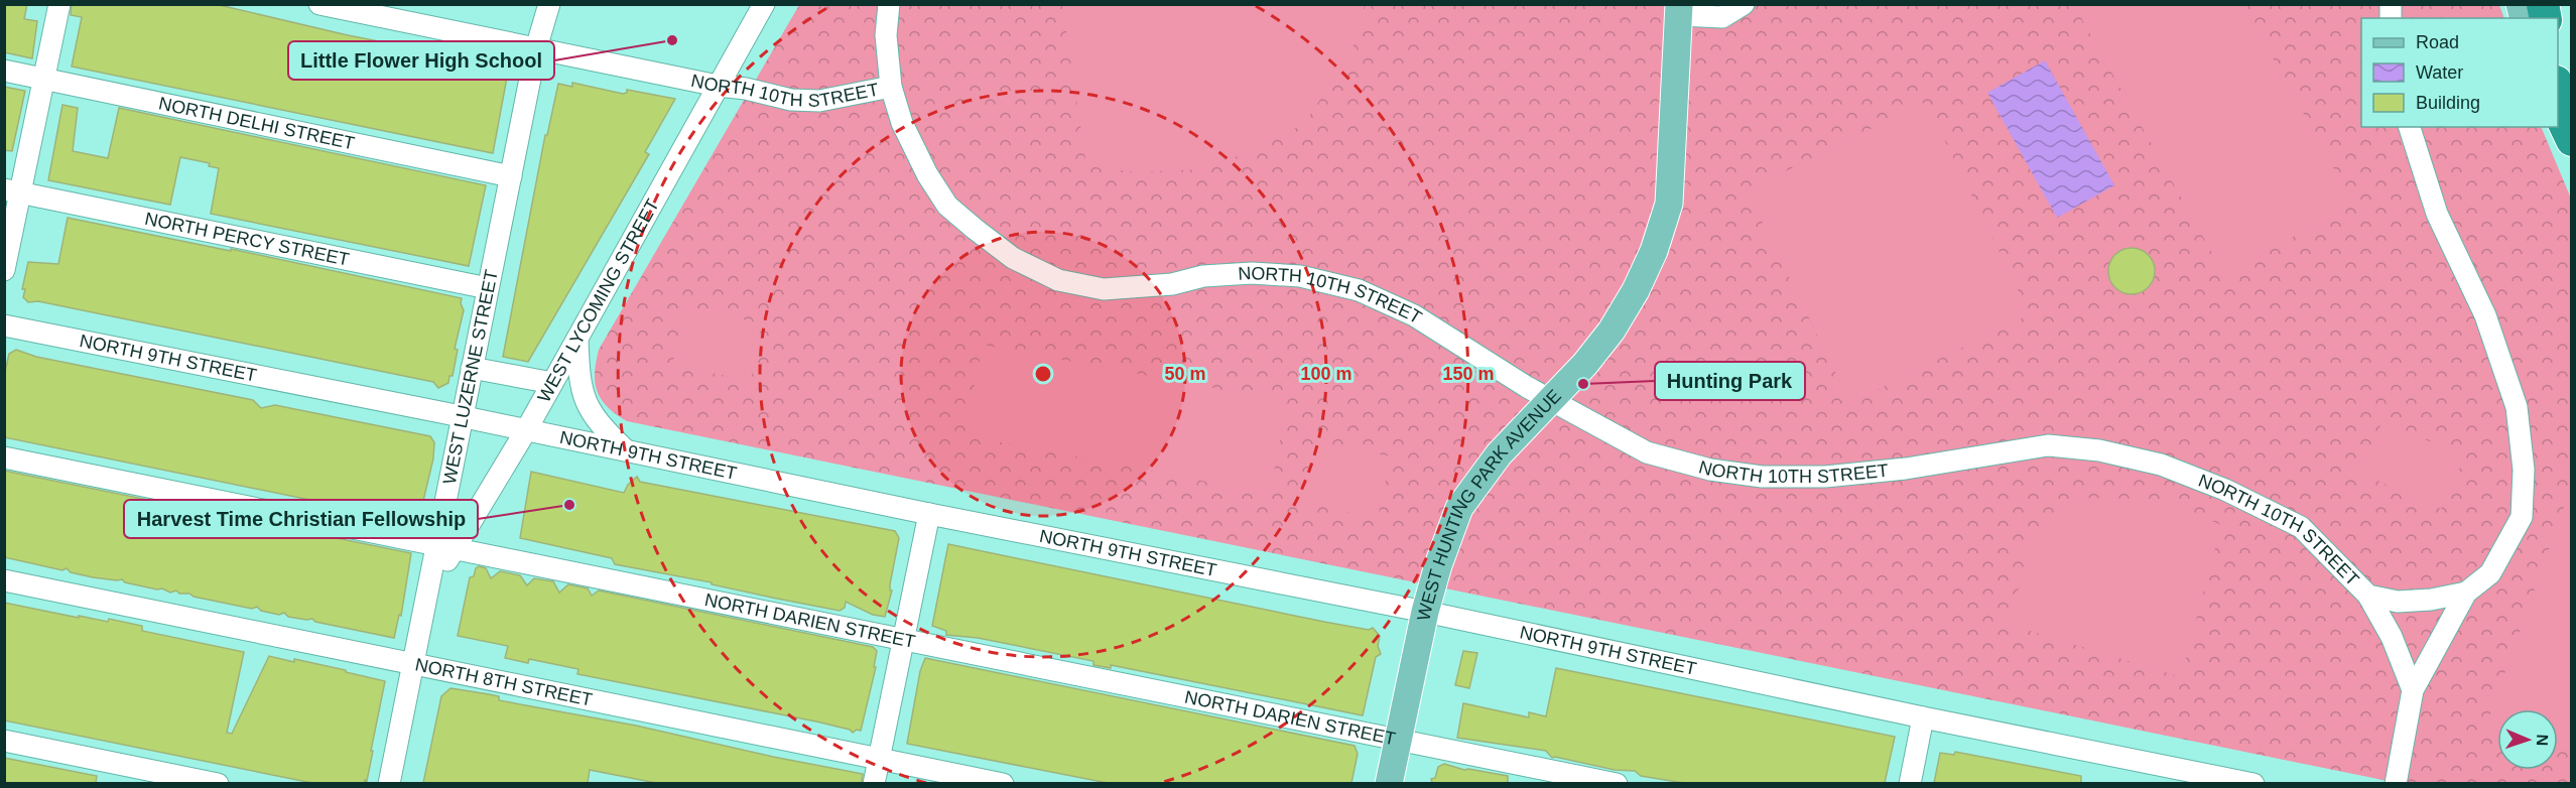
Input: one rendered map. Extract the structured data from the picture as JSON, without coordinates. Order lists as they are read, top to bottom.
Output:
{
  "streets": {
    "main road": ["WEST HUNTING PARK AVENUE"],
    "street": [
      "NORTH 10TH STREET",
      "NORTH DELHI STREET",
      "NORTH PERCY STREET",
      "WEST LYCOMING STREET",
      "NORTH 9TH STREET",
      "WEST LUZERNE STREET",
      "NORTH DARIEN STREET",
      "NORTH 8TH STREET"
    ]
  },
  "crossings": [
    ["NORTH 10TH STREET", "WEST LYCOMING STREET"],
    ["NORTH 10TH STREET", "WEST LUZERNE STREET"],
    ["NORTH 10TH STREET", "WEST HUNTING PARK AVENUE"],
    ["NORTH DELHI STREET", "WEST LUZERNE STREET"],
    ["NORTH PERCY STREET", "WEST LUZERNE STREET"],
    ["WEST LYCOMING STREET", "NORTH 9TH STREET"],
    ["WEST LYCOMING STREET", "WEST LUZERNE STREET"],
    ["WEST LYCOMING STREET", "NORTH DARIEN STREET"],
    ["WEST LYCOMING STREET", "NORTH 8TH STREET"],
    ["NORTH 9TH STREET", "WEST LUZERNE STREET"],
    ["NORTH 9TH STREET", "WEST HUNTING PARK AVENUE"],
    ["WEST LUZERNE STREET", "NORTH DARIEN STREET"],
    ["WEST HUNTING PARK AVENUE", "NORTH DARIEN STREET"]
  ],
  "places": ["Little Flower High School", "Hunting Park", "Harvest Time Christian Fellowship"],
  "legend": ["Road", "Water", "Building"],
  "north": "right",
  "rings": ["50 m", "100 m", "150 m"]
}
